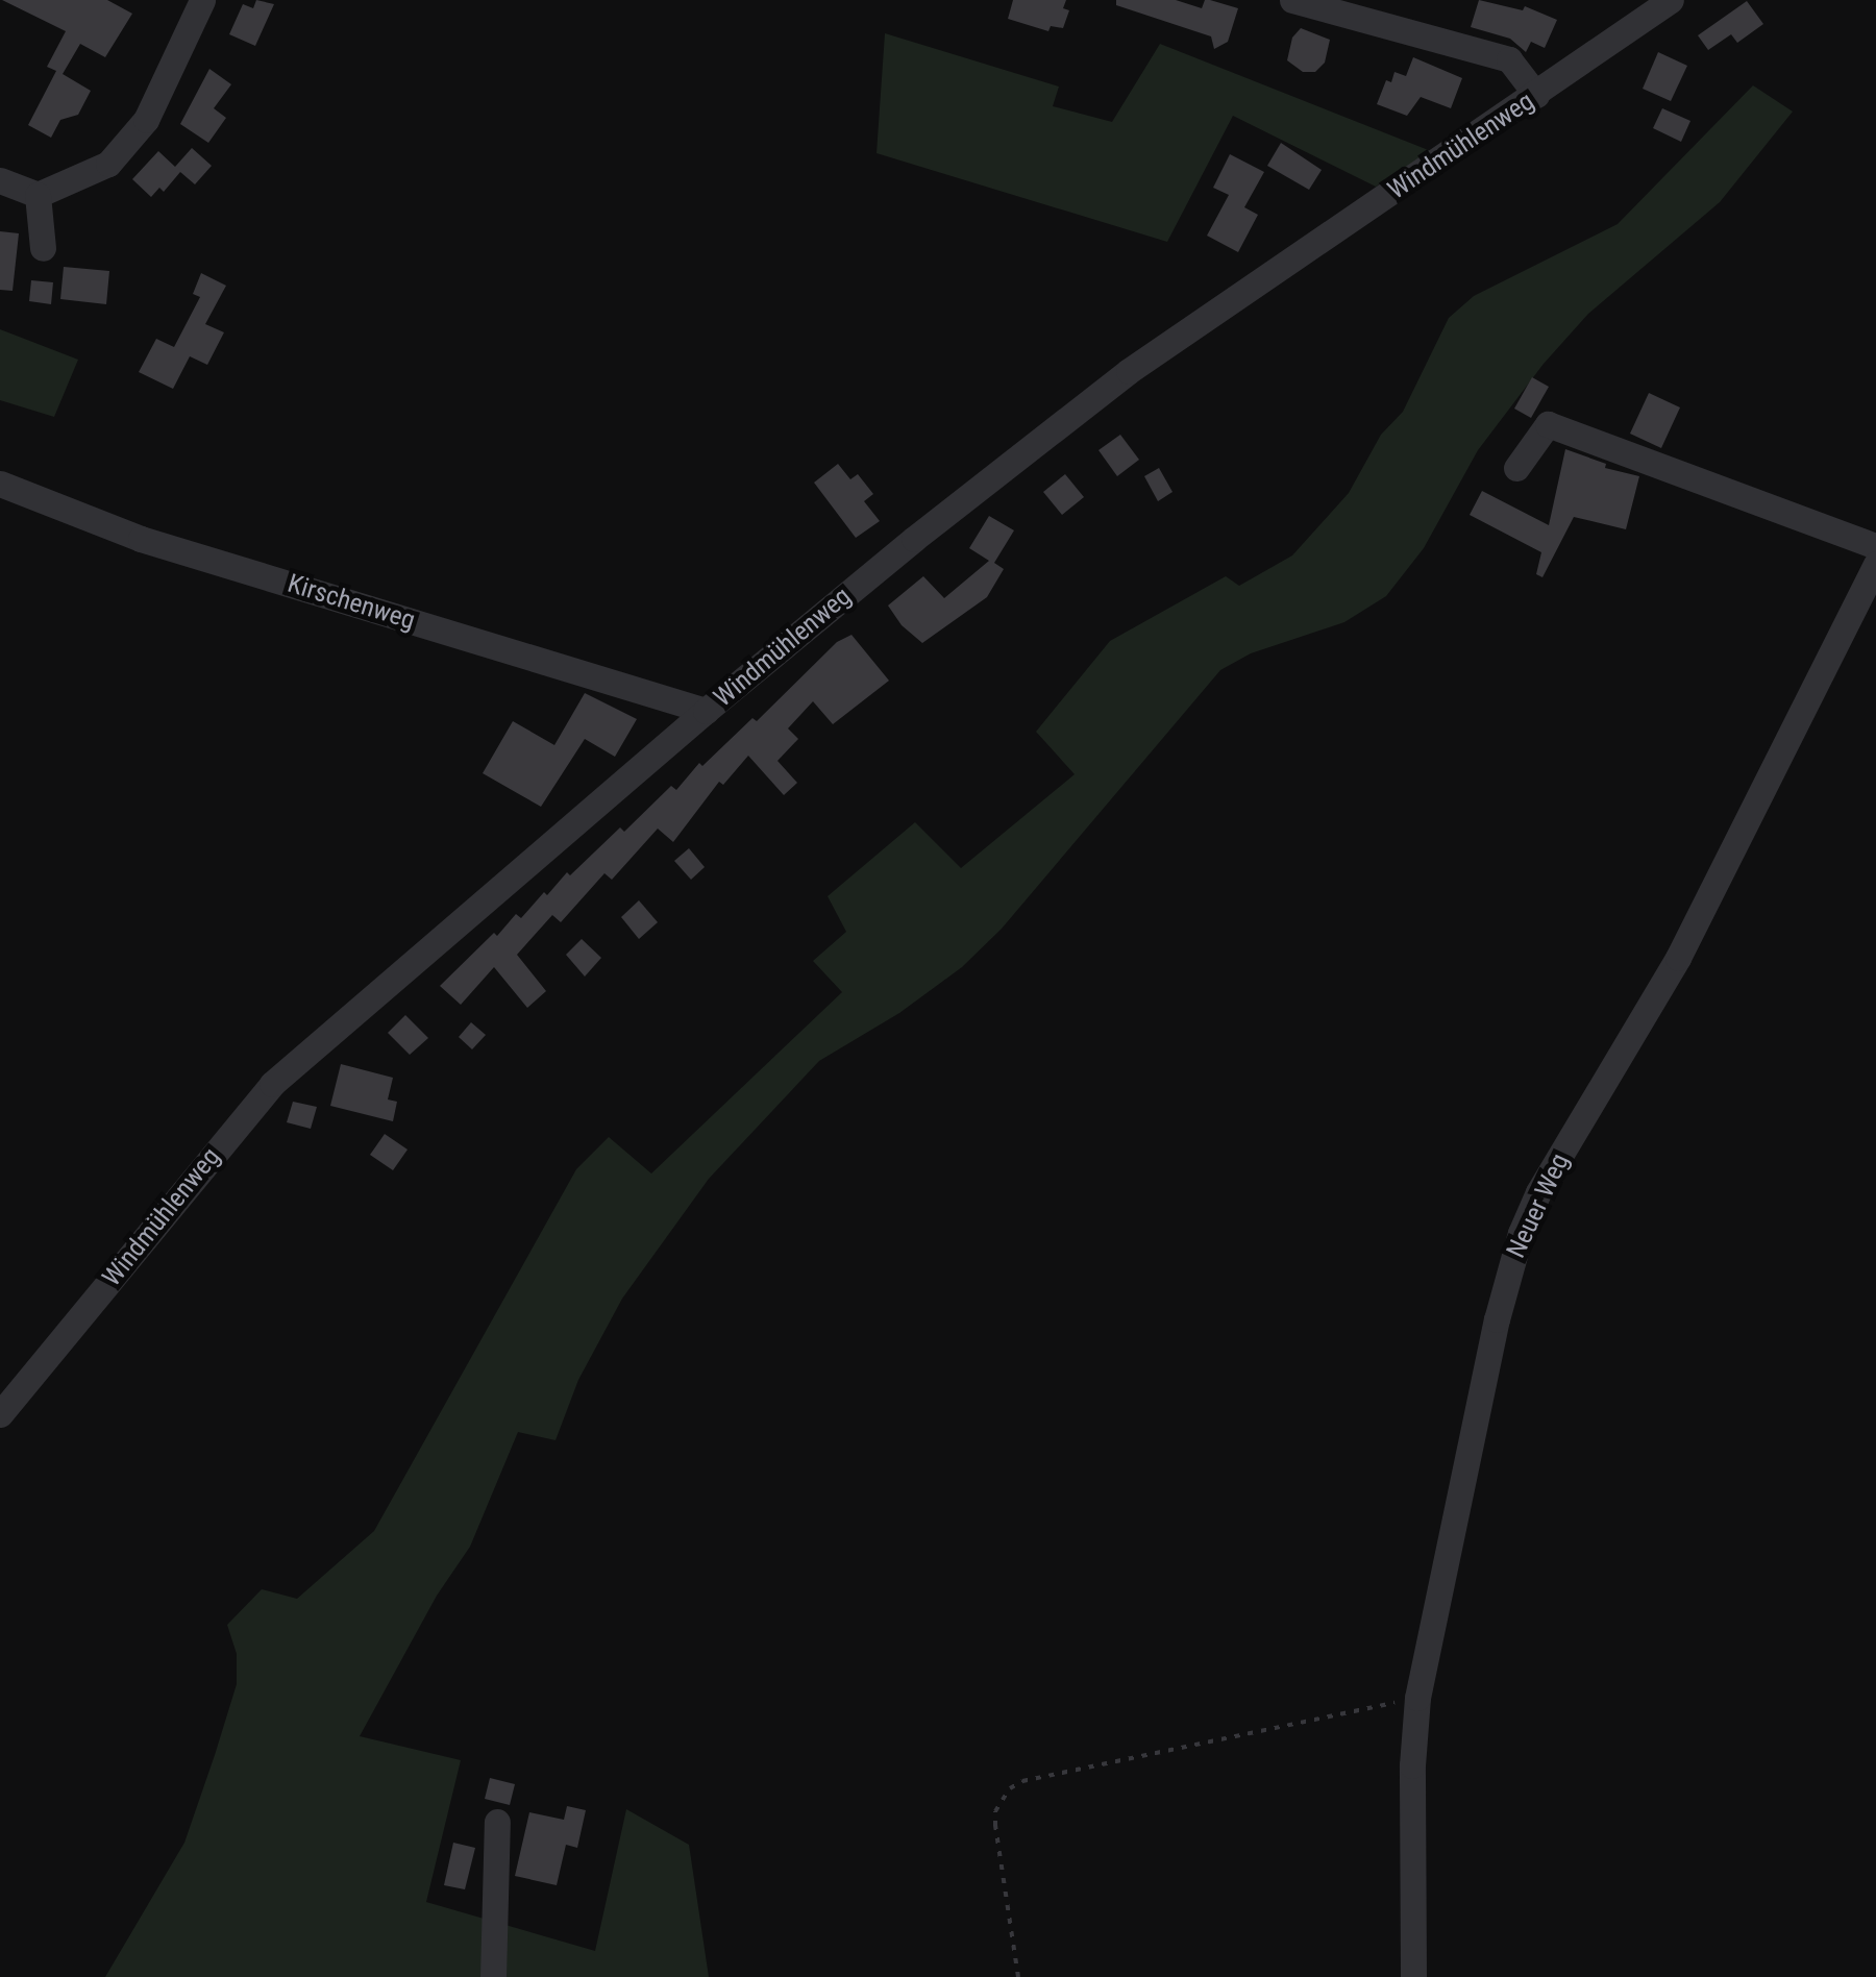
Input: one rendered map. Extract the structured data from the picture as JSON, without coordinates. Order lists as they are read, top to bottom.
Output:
{
  "streets": {
    "street": ["Windmühlenweg", "Kirschenweg", "Neuer Weg"]
  },
  "crossings": [
    ["Windmühlenweg", "Kirschenweg"]
  ]
}
